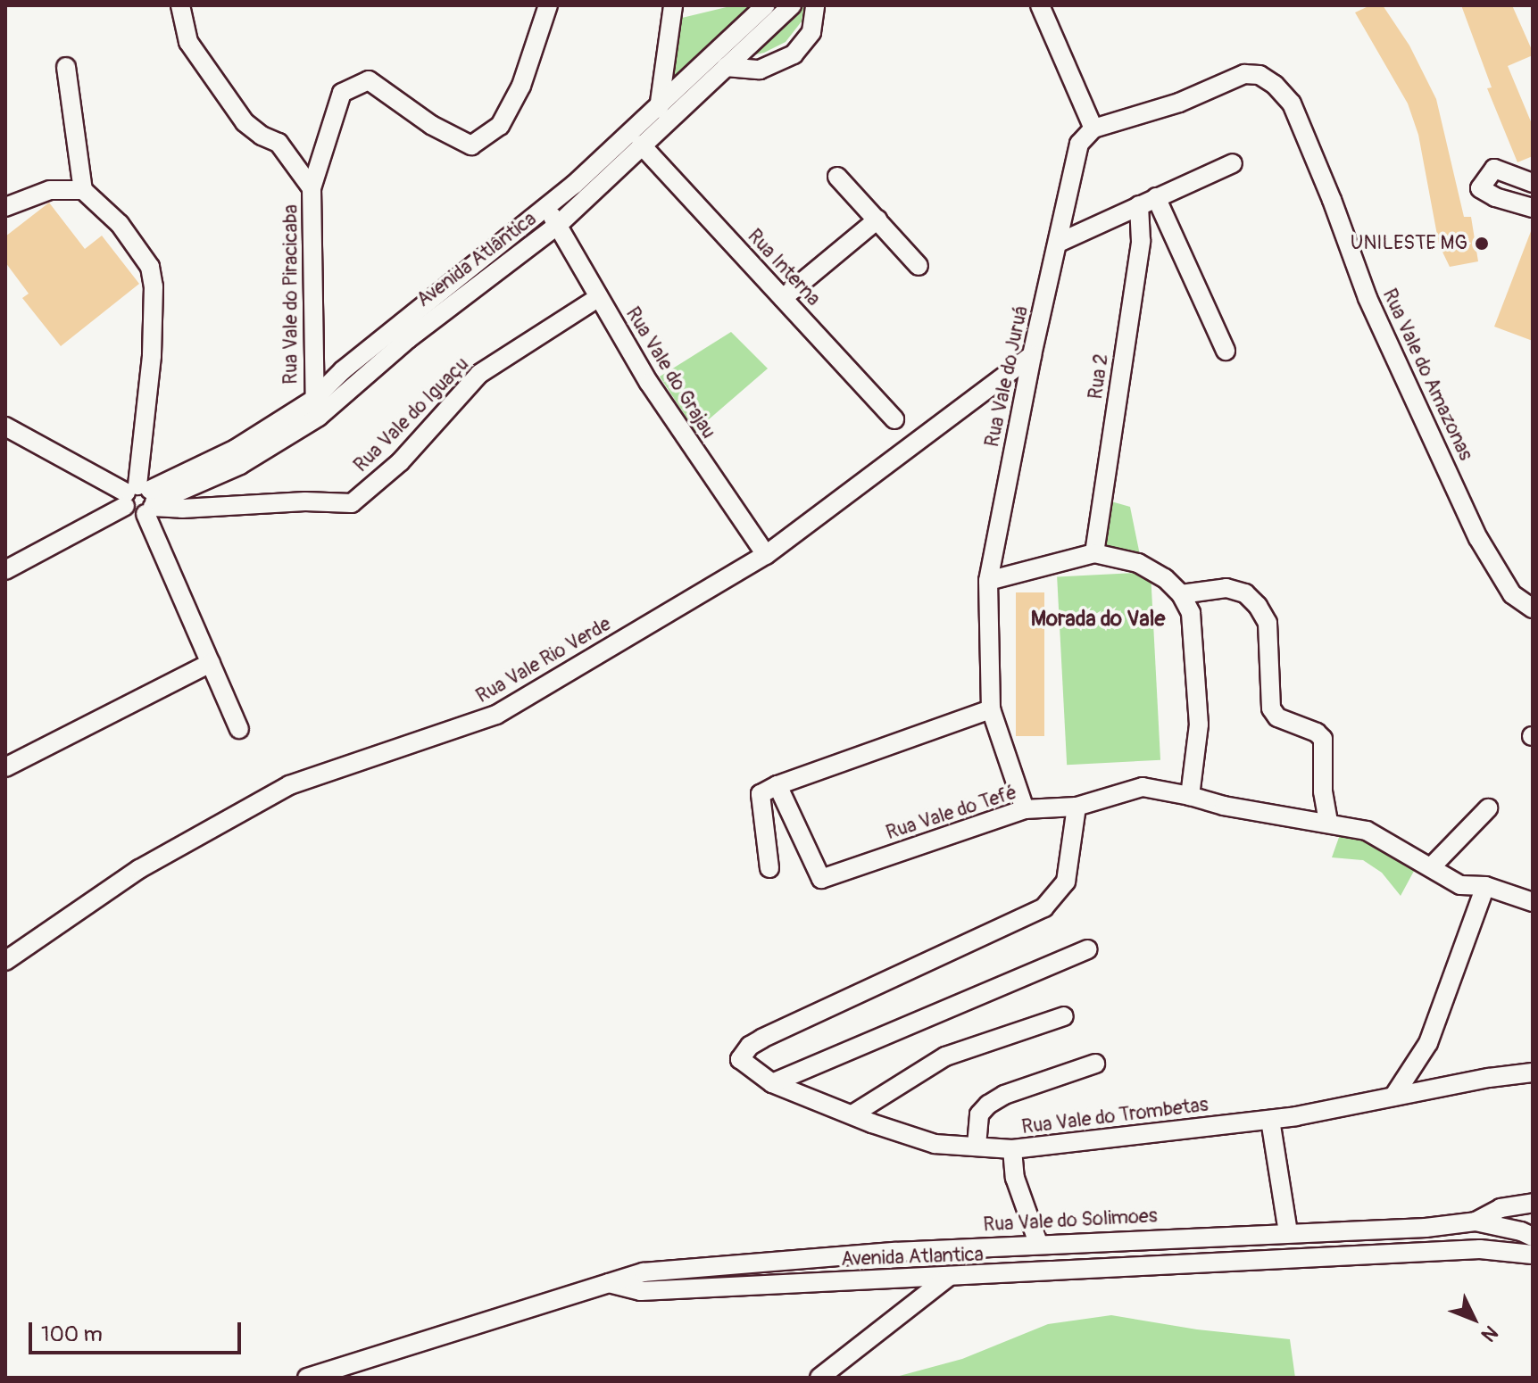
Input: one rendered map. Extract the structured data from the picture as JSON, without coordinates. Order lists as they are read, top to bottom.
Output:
{
  "streets": {
    "street": [
      "Avenida Atlântica",
      "Rua Interna",
      "Rua Vale do Piracicaba",
      "Rua Vale do Grajau",
      "Rua Vale do Amazonas",
      "Rua Vale do Juruá",
      "Rua 2",
      "Rua Vale do Iguaçu",
      "Rua Vale Rio Verde",
      "Rua Vale do Tefé",
      "Rua Vale do Trombetas",
      "Rua Vale do Solimoes",
      "Avenida Atlantica"
    ]
  },
  "crossings": [
    ["Avenida Atlântica", "Rua Interna"],
    ["Avenida Atlântica", "Rua Vale do Piracicaba"],
    ["Avenida Atlântica", "Rua Vale do Grajau"],
    ["Avenida Atlântica", "Rua Vale do Iguaçu"],
    ["Rua Vale do Grajau", "Rua Vale do Iguaçu"],
    ["Rua Vale do Grajau", "Rua Vale Rio Verde"],
    ["Rua Vale do Amazonas", "Rua Vale do Juruá"],
    ["Rua Vale do Juruá", "Rua Vale Rio Verde"],
    ["Rua Vale do Juruá", "Rua Vale do Tefé"],
    ["Rua Vale do Tefé", "Rua Vale do Trombetas"],
    ["Rua Vale do Solimoes", "Avenida Atlantica"]
  ],
  "districts": ["Morada do Vale"],
  "places": ["UNILESTE MG"],
  "scale_bar": "100 m",
  "north": "bottom right"
}
